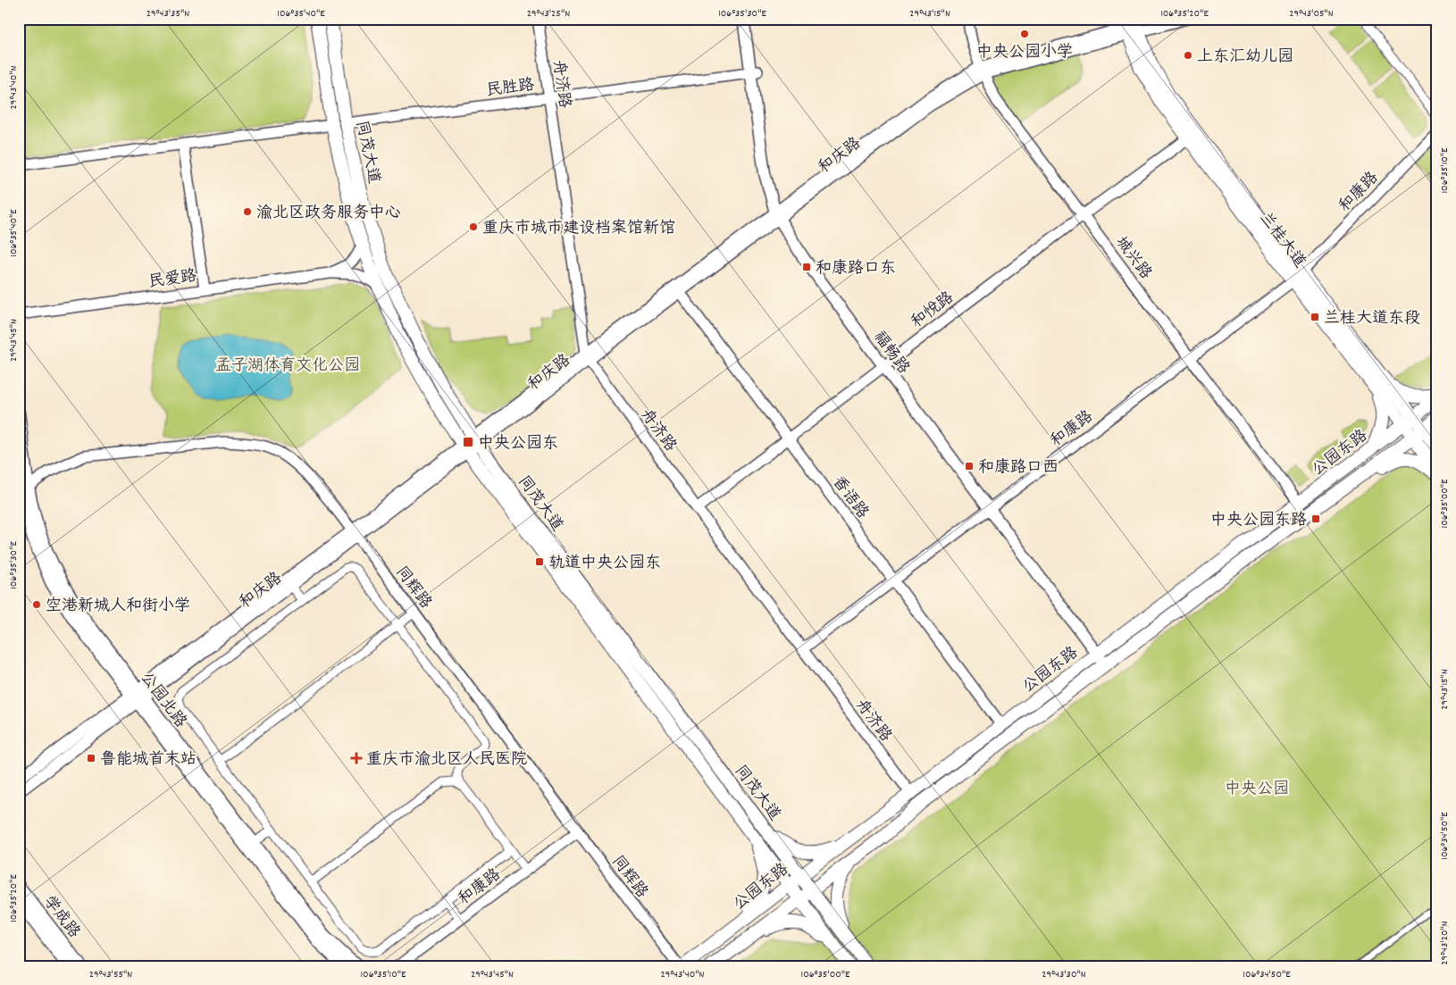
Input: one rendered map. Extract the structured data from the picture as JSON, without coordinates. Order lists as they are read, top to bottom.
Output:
{
  "streets": {
    "main road": [
      "同茂大道",
      "兰桂大道",
      "福畅路",
      "公园东路",
      "公园北路",
      "学成路"
    ],
    "street": [
      "舟济路",
      "民胜路",
      "和庆路",
      "和康路",
      "城兴路",
      "民爱路",
      "和悦路",
      "香语路",
      "同辉路"
    ]
  },
  "crossings": [
    ["舟济路", "民胜路"],
    ["舟济路", "和庆路"],
    ["舟济路", "和康路"],
    ["舟济路", "和悦路"],
    ["舟济路", "公园东路"],
    ["民胜路", "同茂大道"],
    ["民胜路", "福畅路"],
    ["同茂大道", "和庆路"],
    ["同茂大道", "公园东路"],
    ["和庆路", "兰桂大道"],
    ["和庆路", "城兴路"],
    ["和庆路", "福畅路"],
    ["和庆路", "香语路"],
    ["和庆路", "同辉路"],
    ["和庆路", "公园北路"],
    ["和康路", "兰桂大道"],
    ["和康路", "城兴路"],
    ["和康路", "福畅路"],
    ["和康路", "香语路"],
    ["和康路", "同辉路"],
    ["兰桂大道", "和悦路"],
    ["兰桂大道", "公园东路"],
    ["城兴路", "和悦路"],
    ["城兴路", "公园东路"],
    ["和悦路", "福畅路"],
    ["和悦路", "香语路"],
    ["福畅路", "公园东路"],
    ["公园东路", "香语路"],
    ["同辉路", "公园北路"]
  ],
  "parks": ["孟子湖体育文化公园", "中央公园"],
  "places": {
    "other": [
      "中央公园小学",
      "上东汇幼儿园",
      "渝北区政务服务中心",
      "重庆市城市建设档案馆新馆",
      "空港新城人和街小学"
    ],
    "transit": [
      "和康路口东",
      "兰桂大道东段",
      "中央公园东",
      "和康路口西",
      "中央公园东路",
      "轨道中央公园东",
      "鲁能城首末站"
    ],
    "health": ["重庆市渝北区人民医院"]
  },
  "coordinates": [
    "29°43'35\"N",
    "106°35'40\"E",
    "29°43'25\"N",
    "106°35'30\"E",
    "29°43'15\"N",
    "106°35'20\"E",
    "29°43'05\"N",
    "29°43'40\"N",
    "106°35'10\"E",
    "29°43'45\"N",
    "106°35'00\"E",
    "106°34'50\"E",
    "29°43'20\"N",
    "29°43'55\"N",
    "29°43'30\"N"
  ]
}
